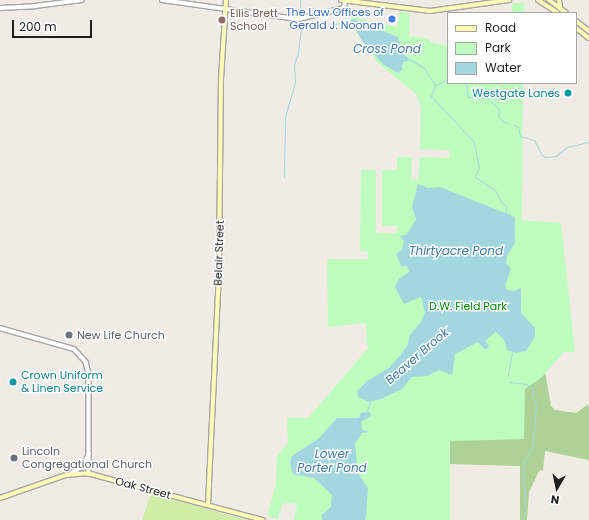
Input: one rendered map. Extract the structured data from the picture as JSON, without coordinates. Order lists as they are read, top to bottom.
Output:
{
  "streets": {
    "main road": ["Belair Street", "Oak Street"]
  },
  "crossings": [
    ["Belair Street", "Oak Street"]
  ],
  "water": [
    "Cross Pond",
    "Thirtyacre Pond",
    "Beaver Brook",
    "Lower Porter Pond"
  ],
  "parks": ["D.W. Field Park"],
  "places": [
    "The Law Offices of Gerald J. Noonan",
    "Ellis Brett School",
    "Westgate Lanes",
    "New Life Church",
    "Crown Uniform & Linen Service",
    "Lincoln Congregational Church"
  ],
  "legend": ["Road", "Park", "Water"],
  "scale_bar": "200 m",
  "north": "bottom"
}
